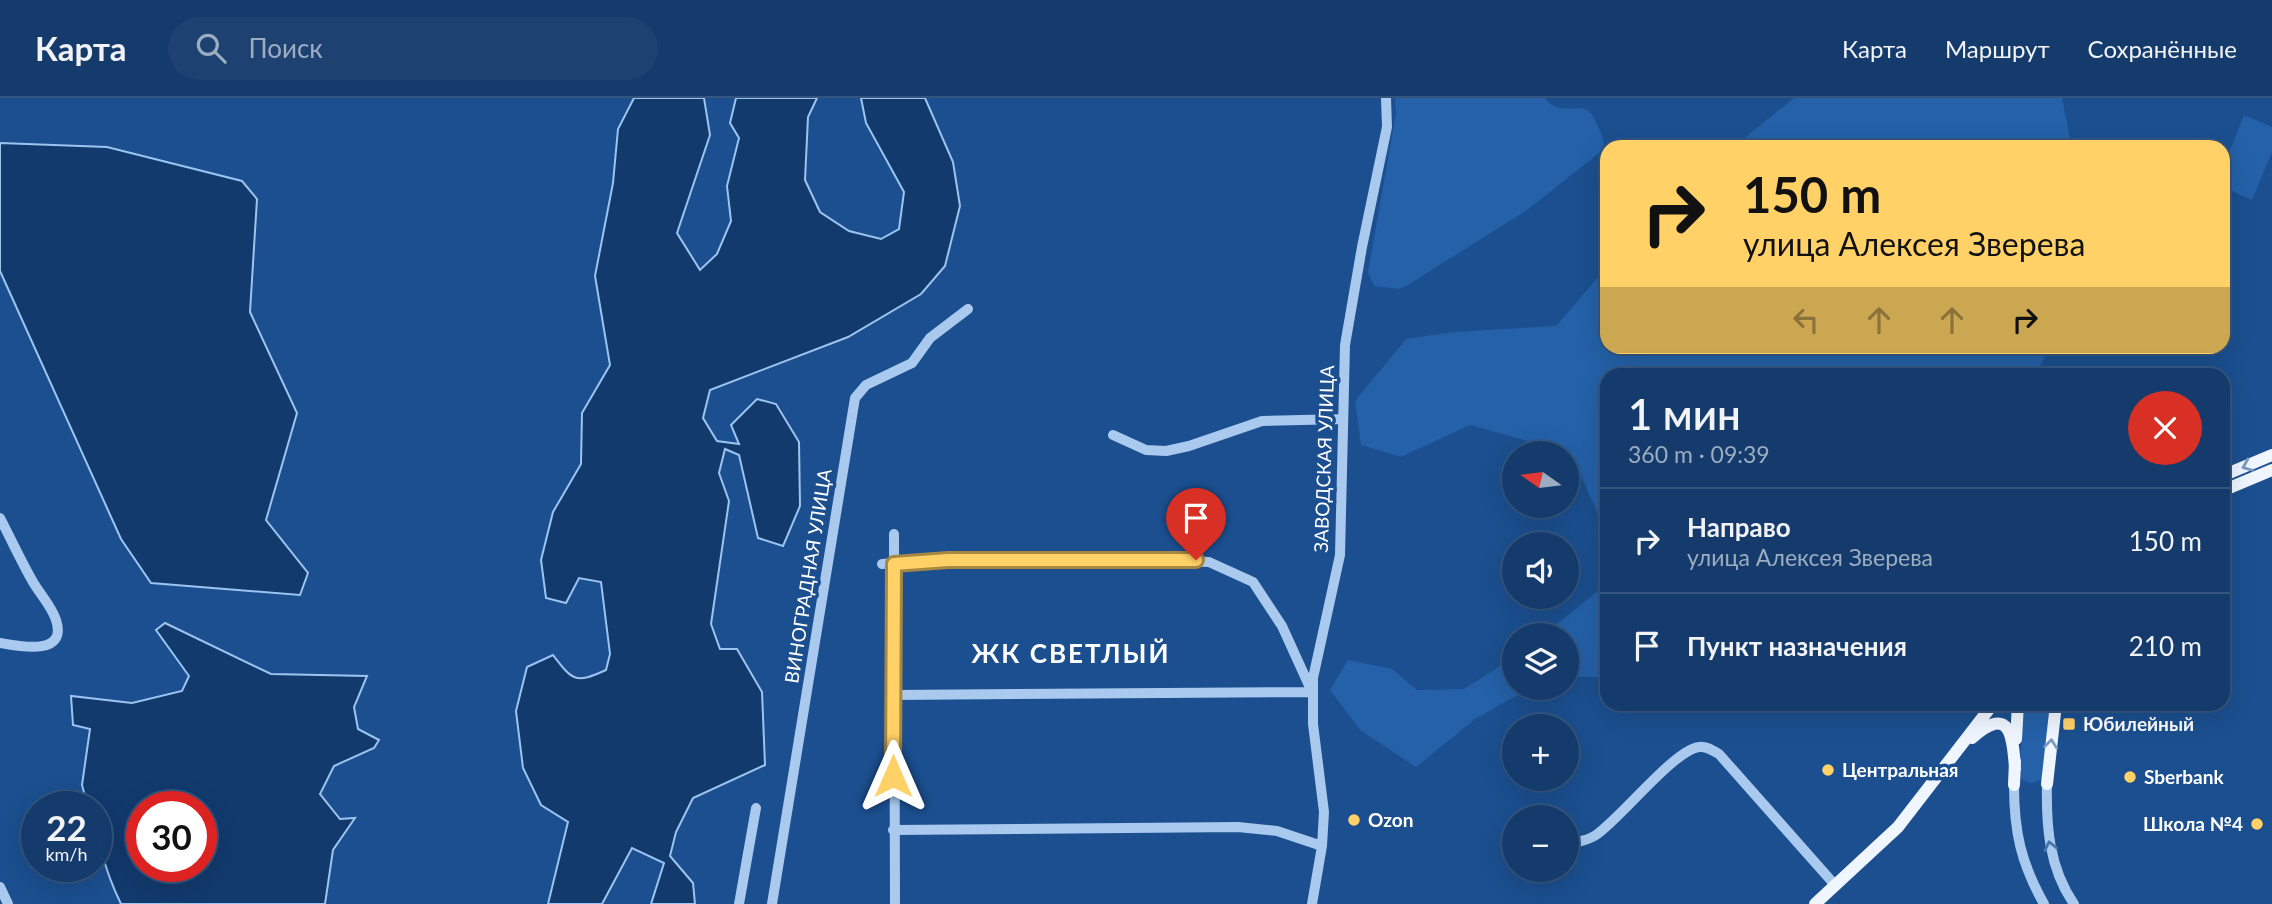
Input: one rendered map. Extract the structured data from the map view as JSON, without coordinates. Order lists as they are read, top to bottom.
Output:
{
  "streets": {
    "street": ["ЗАВОДСКАЯ УЛИЦА", "ВИНОГРАДНАЯ УЛИЦА"]
  },
  "districts": ["ЖК СВЕТЛЫЙ"],
  "places": {
    "transit": ["Юбилейный"],
    "other": [
      "Центральная",
      "Sberbank",
      "Ozon",
      "Школа №4"
    ]
  },
  "north": "left",
  "page": {
    "header": "Карта",
    "search": "Поиск",
    "nav": ["Карта", "Маршрут", "Сохранённые"],
    "turn": ["150 m", "улица Алексея Зверева"],
    "heading": ["1 мин", "360 m · 09:39"],
    "map_buttons": ["+", "−"],
    "list": [
      {
        "name": "Направо",
        "note": "улица Алексея Зверева",
        "value": "150 m"
      },
      {
        "name": "Пункт назначения",
        "value": "210 m"
      }
    ],
    "speed": "22 km/h",
    "limit": "30"
  }
}
